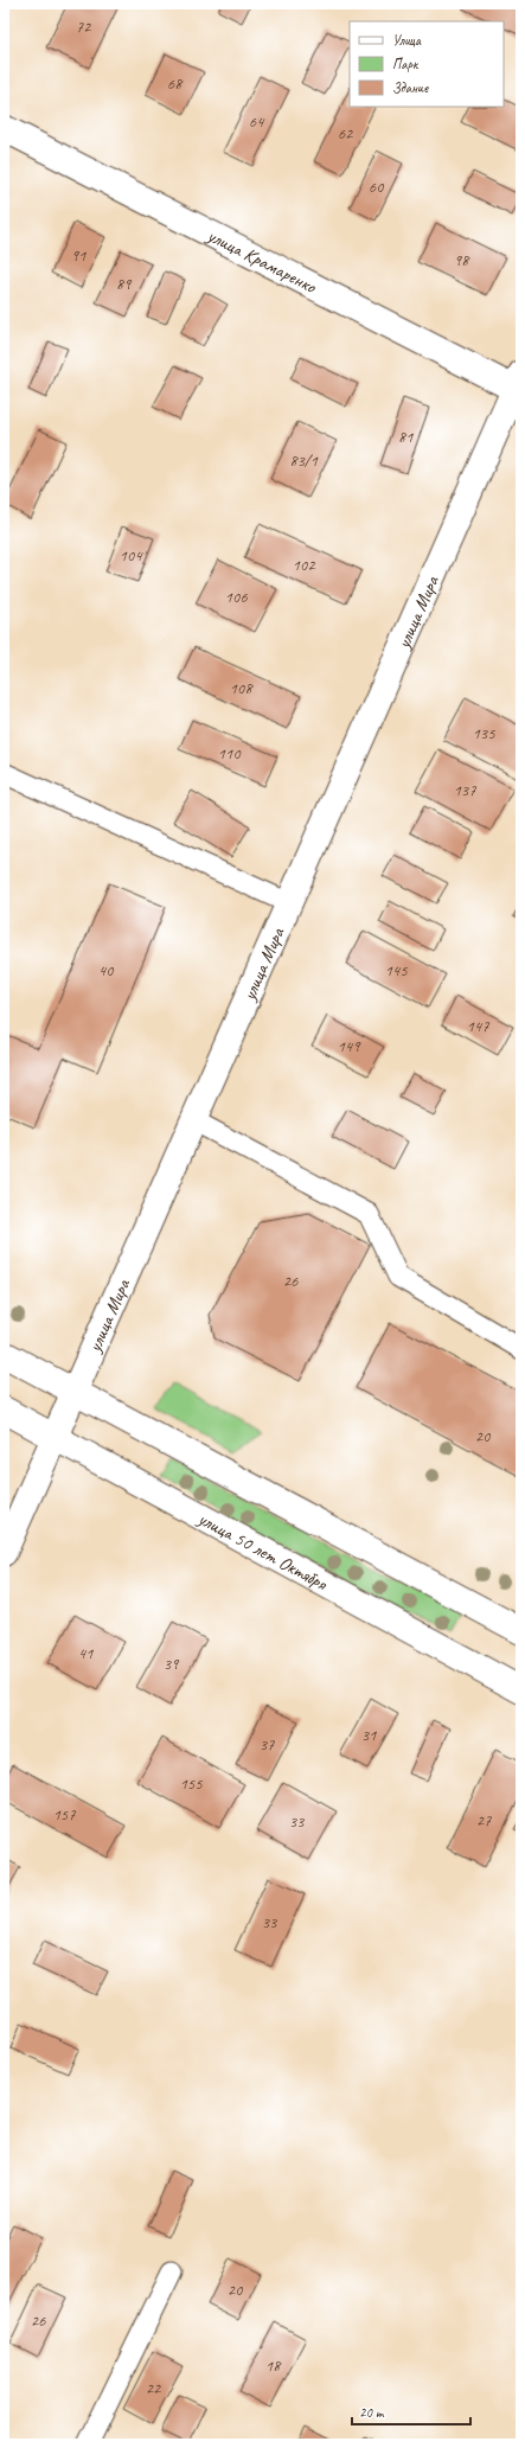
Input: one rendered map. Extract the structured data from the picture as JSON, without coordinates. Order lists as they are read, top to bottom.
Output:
{
  "streets": {
    "street": ["улица Крамаренко", "улица Мира", "улица 50 лет Октября"]
  },
  "crossings": [
    ["улица Крамаренко", "улица Мира"],
    ["улица Мира", "улица 50 лет Октября"]
  ],
  "house_numbers": [
    "72",
    "68",
    "64",
    "62",
    "60",
    "91",
    "98",
    "89",
    "81",
    "83/1",
    "104",
    "102",
    "106",
    "108",
    "135",
    "110",
    "137",
    "40",
    "145",
    "147",
    "149",
    "26",
    "20",
    "41",
    "39",
    "31",
    "37",
    "155",
    "157",
    "27",
    "33",
    "33",
    "20",
    "26",
    "18",
    "22"
  ],
  "legend": ["Улица", "Парк", "Здание"],
  "scale_bar": "20 m"
}
